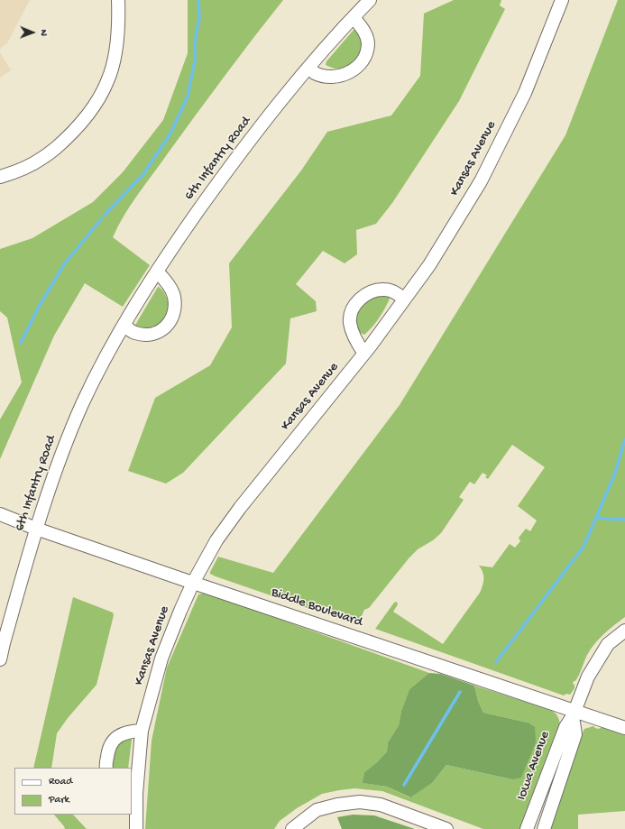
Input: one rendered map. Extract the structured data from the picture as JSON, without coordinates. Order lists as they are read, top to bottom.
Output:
{
  "streets": {
    "street": [
      "6th Infantry Road",
      "Kansas Avenue",
      "Biddle Boulevard",
      "Iowa Avenue"
    ]
  },
  "crossings": [
    ["6th Infantry Road", "Biddle Boulevard"],
    ["Kansas Avenue", "Biddle Boulevard"],
    ["Biddle Boulevard", "Iowa Avenue"]
  ],
  "legend": ["Road", "Park"],
  "north": "right"
}
